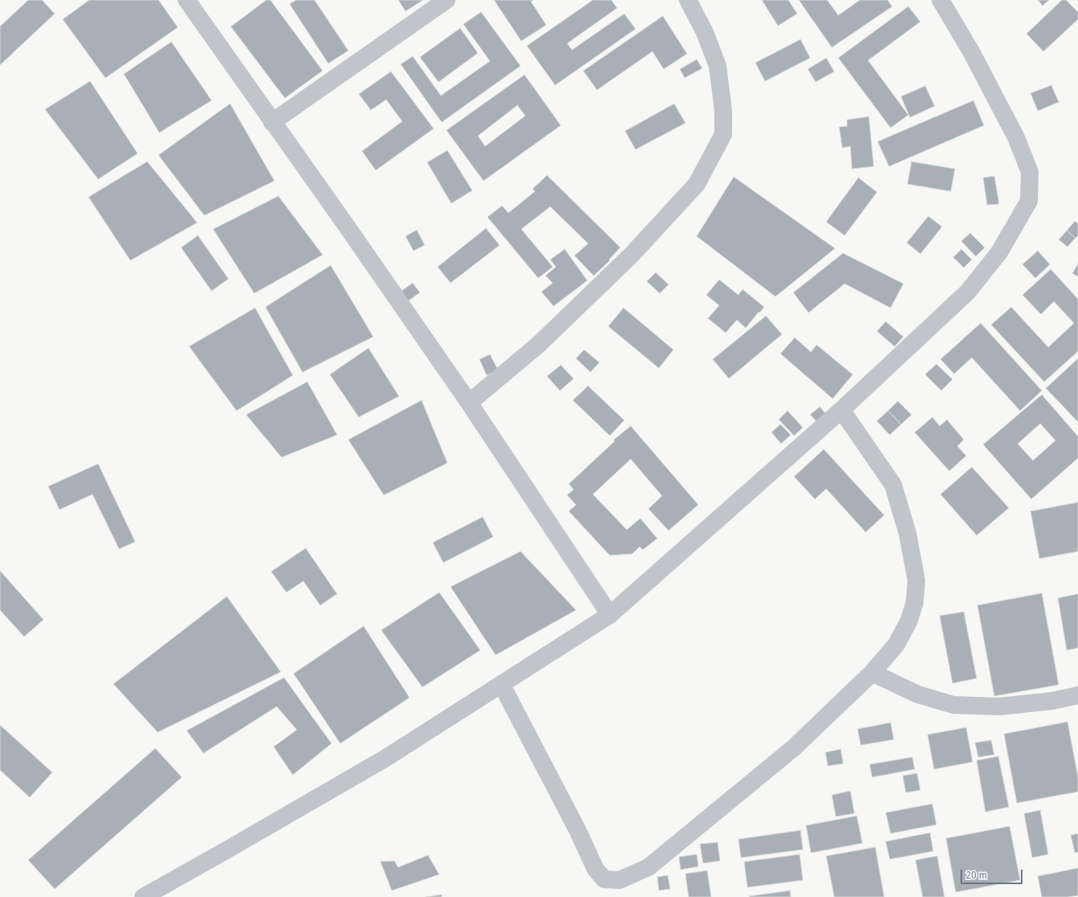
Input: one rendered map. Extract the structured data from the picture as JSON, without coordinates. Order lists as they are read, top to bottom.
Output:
{
  "scale_bar": "20 m"
}
